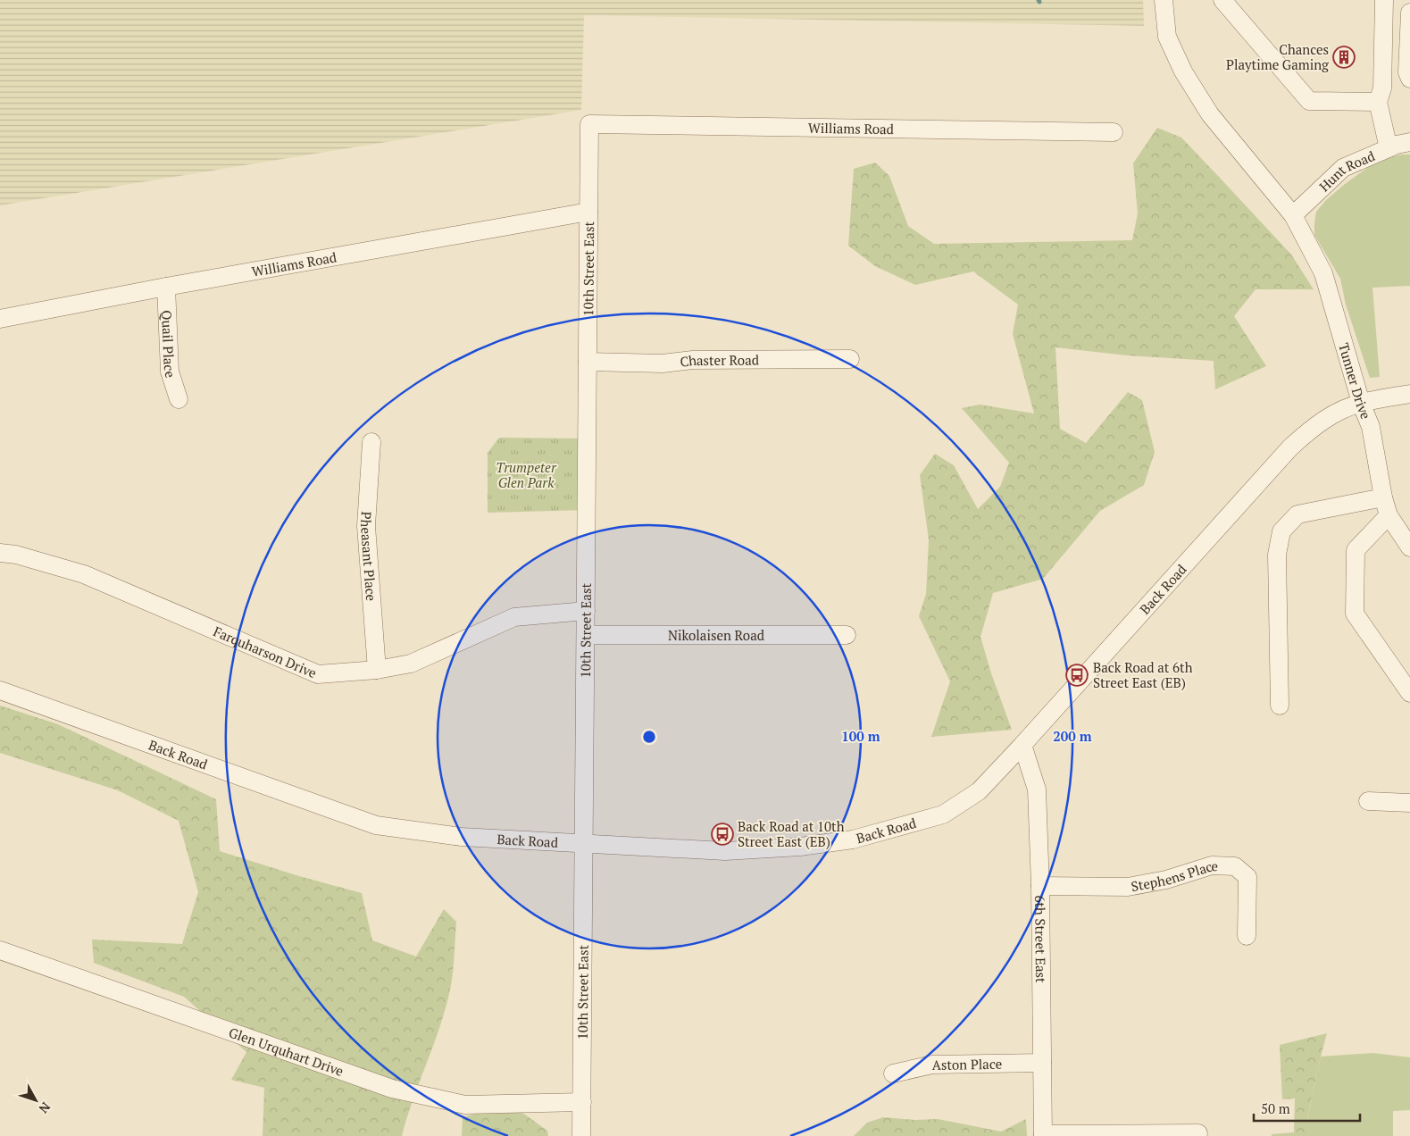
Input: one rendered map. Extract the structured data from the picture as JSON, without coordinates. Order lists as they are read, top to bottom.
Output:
{
  "streets": {
    "street": [
      "Williams Road",
      "Hunt Road",
      "10th Street East",
      "Quail Place",
      "Chaster Road",
      "Tunner Drive",
      "Pheasant Place",
      "Back Road",
      "Nikolaisen Road",
      "Farquharson Drive",
      "Stephens Place",
      "6th Street East",
      "Glen Urquhart Drive",
      "Aston Place"
    ]
  },
  "crossings": [
    ["Williams Road", "10th Street East"],
    ["Williams Road", "Quail Place"],
    ["Hunt Road", "Tunner Drive"],
    ["10th Street East", "Chaster Road"],
    ["10th Street East", "Back Road"],
    ["10th Street East", "Nikolaisen Road"],
    ["10th Street East", "Farquharson Drive"],
    ["10th Street East", "Glen Urquhart Drive"],
    ["Tunner Drive", "Back Road"],
    ["Pheasant Place", "Farquharson Drive"],
    ["Back Road", "6th Street East"],
    ["Stephens Place", "6th Street East"],
    ["6th Street East", "Aston Place"]
  ],
  "parks": ["Trumpeter Glen Park"],
  "places": {
    "building": ["Chances Playtime Gaming"],
    "bus stop": ["Back Road at 6th Street East (EB)", "Back Road at 10th Street East (EB)"]
  },
  "scale_bar": "50 m",
  "north": "bottom right",
  "rings": ["100 m", "200 m"]
}
